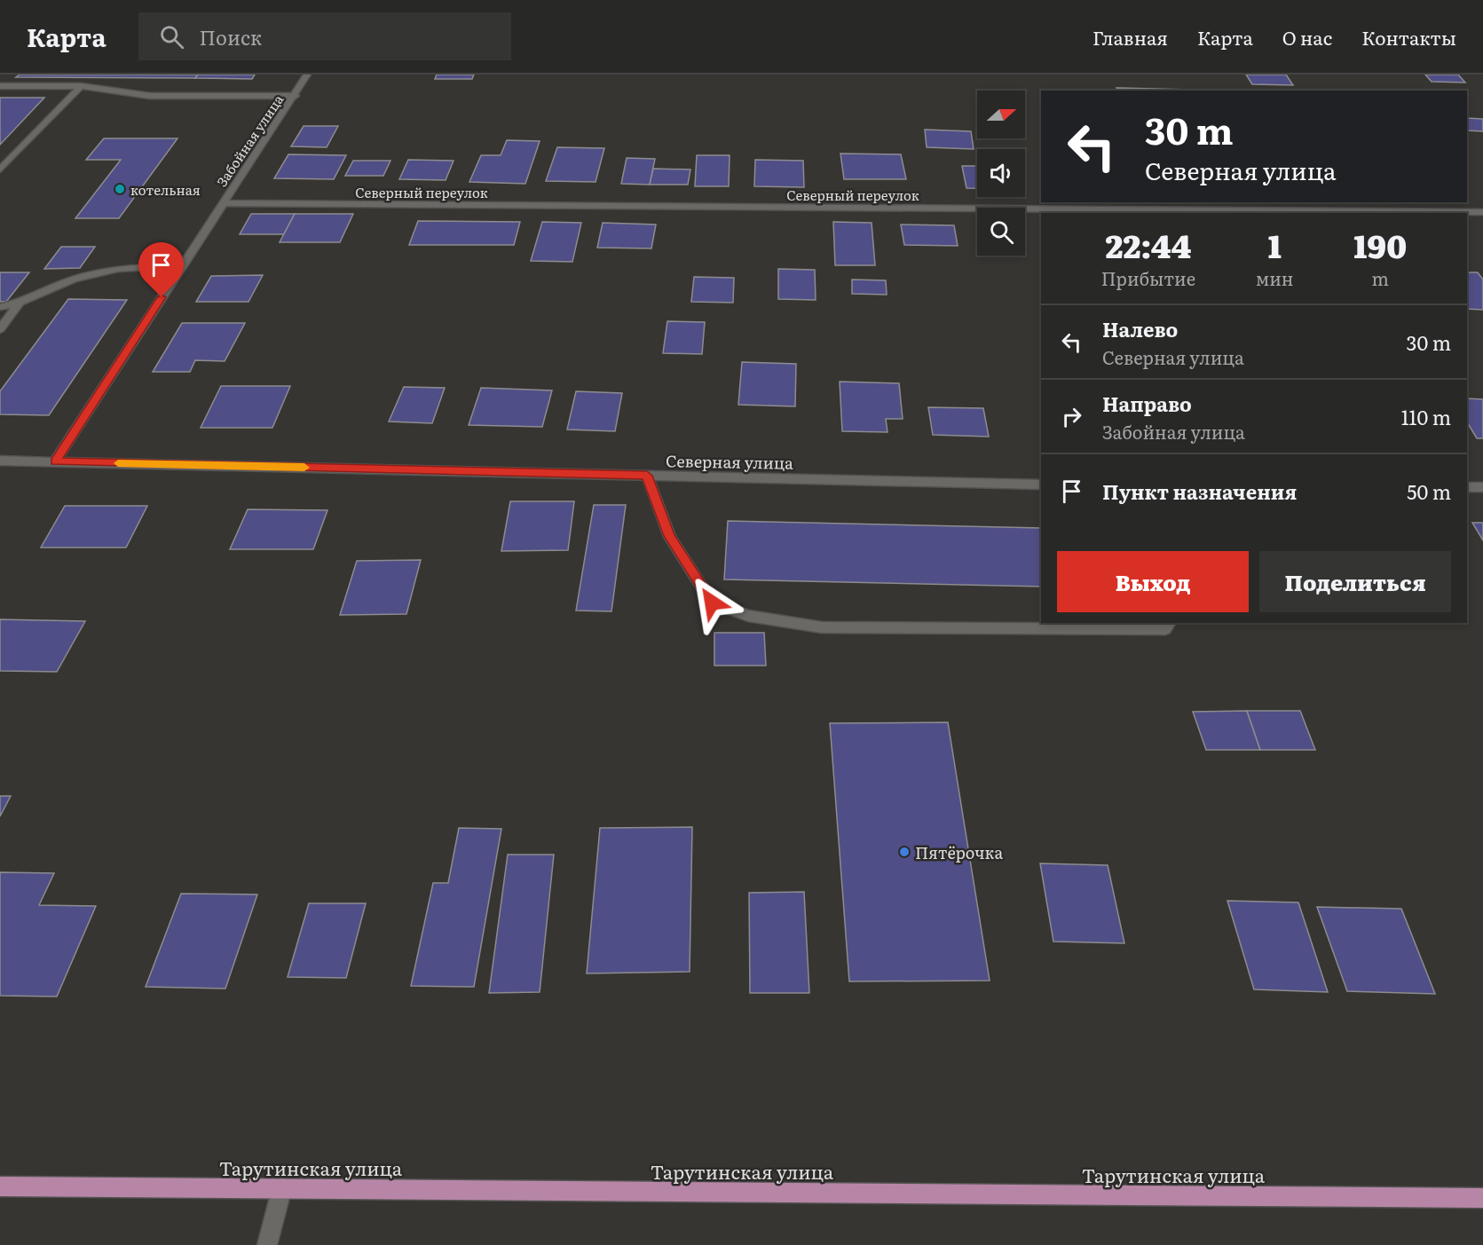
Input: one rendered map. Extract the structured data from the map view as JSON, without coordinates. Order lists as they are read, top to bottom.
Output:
{
  "streets": {
    "main road": ["Тарутинская улица"],
    "street": ["Забойная улица", "Северный переулок", "Северная улица"]
  },
  "crossings": [
    ["Забойная улица", "Северный переулок"],
    ["Забойная улица", "Северная улица"]
  ],
  "places": ["котельная", "Пятёрочка"],
  "north": "right",
  "page": {
    "header": "Карта",
    "search": "Поиск",
    "nav": [
      "Главная",
      "Карта",
      "О нас",
      "Контакты"
    ],
    "turn": ["30 m", "Северная улица"],
    "eta": [
      "22:44",
      "Прибытие",
      "1",
      "мин",
      "190",
      "m"
    ],
    "list": [
      {
        "name": "Налево",
        "note": "Северная улица",
        "value": "30 m"
      },
      {
        "name": "Направо",
        "note": "Забойная улица",
        "value": "110 m"
      },
      {
        "name": "Пункт назначения",
        "value": "50 m"
      }
    ],
    "buttons": ["Выход", "Поделиться"]
  }
}
